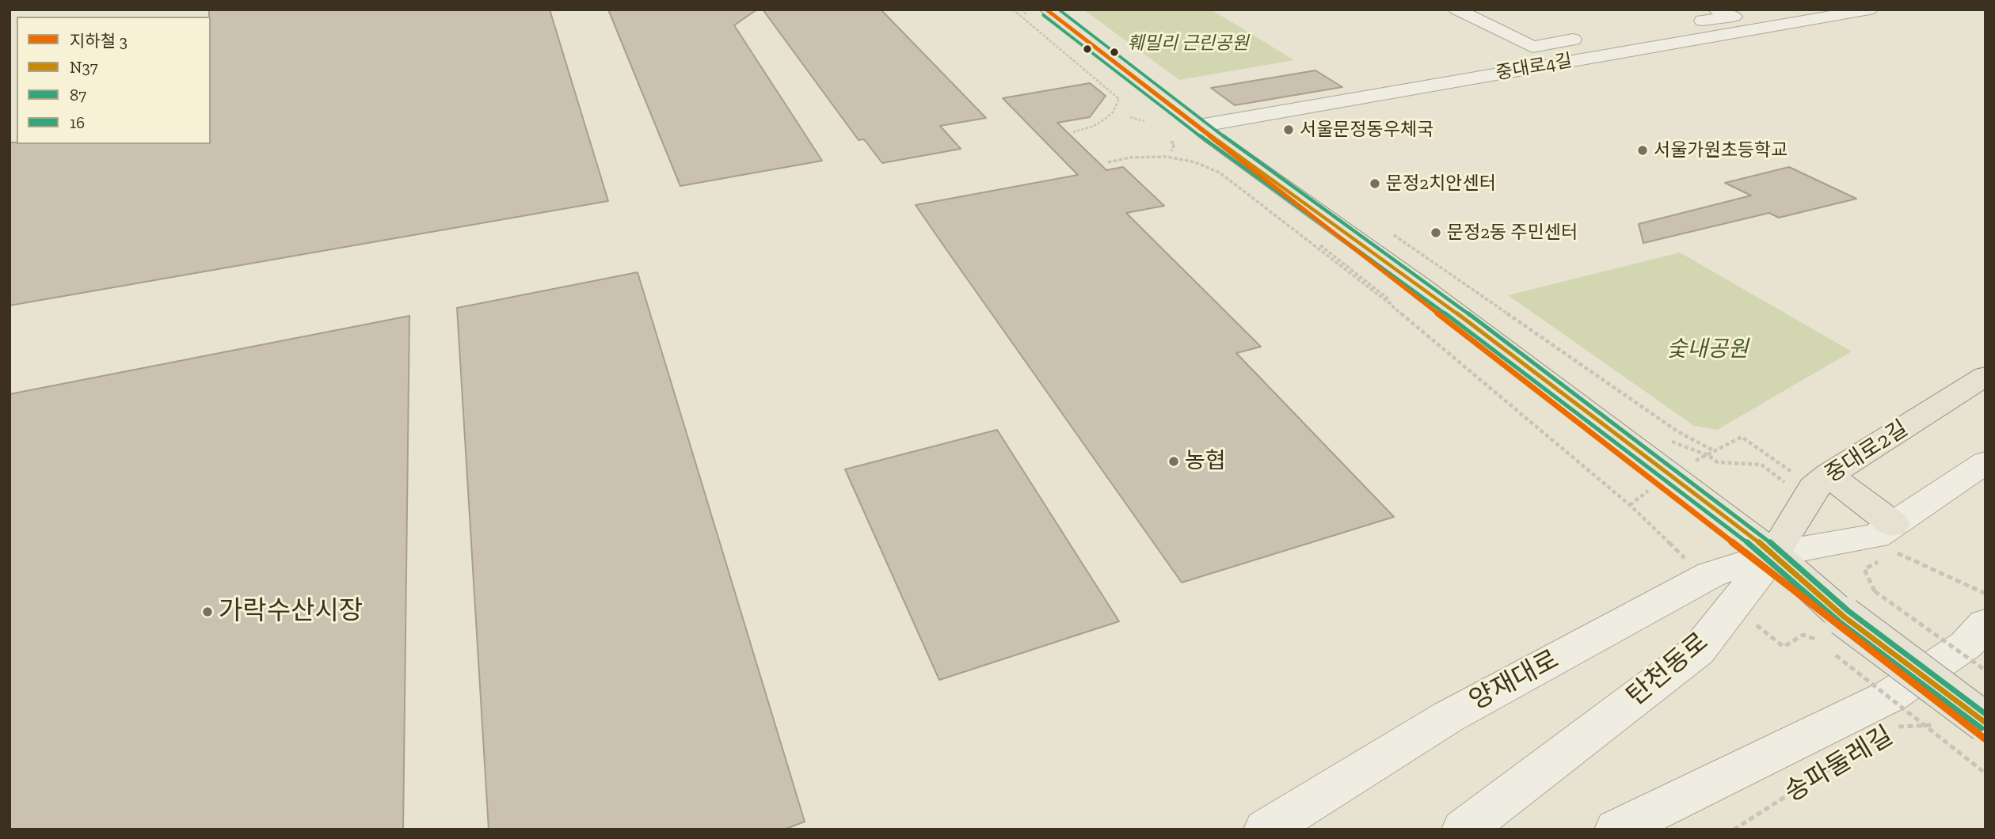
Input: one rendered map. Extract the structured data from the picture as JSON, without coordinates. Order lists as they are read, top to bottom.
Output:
{
  "streets": {
    "main road": ["중대로2길"],
    "street": ["중대로4길", "탄천동로", "양재대로"],
    "path": ["송파둘레길"]
  },
  "crossings": [
    ["중대로2길", "탄천동로"],
    ["중대로2길", "양재대로"],
    ["탄천동로", "양재대로"]
  ],
  "parks": ["훼밀리 근린공원", "숯내공원"],
  "places": [
    "서울문정동우체국",
    "서울가원초등학교",
    "문정2치안센터",
    "문정2동 주민센터",
    "농협",
    "가락수산시장"
  ],
  "lines": [
    "metro line 3",
    "transit line N37",
    "transit line 16",
    "transit line 87"
  ],
  "legend": [
    "지하철 3",
    "N37",
    "87",
    "16"
  ]
}
